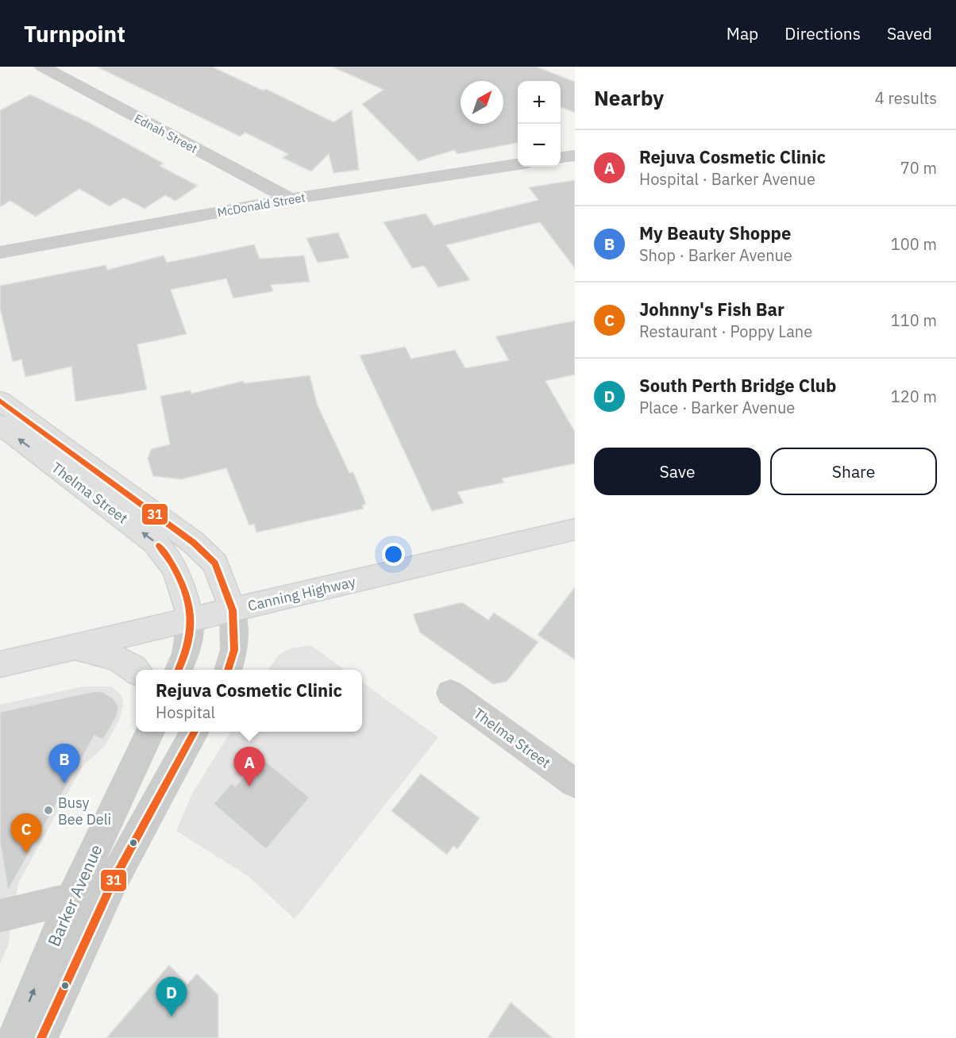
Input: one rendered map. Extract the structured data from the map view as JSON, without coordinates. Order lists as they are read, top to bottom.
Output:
{
  "streets": {
    "main road": ["Thelma Street", "Canning Highway"],
    "street": ["Ednah Street", "McDonald Street", "Barker Avenue"]
  },
  "crossings": [
    ["Ednah Street", "McDonald Street"],
    ["Thelma Street", "Canning Highway"]
  ],
  "places": ["Busy Bee Deli"],
  "lines": ["transit line 31"],
  "north": "top right",
  "page": {
    "header": "Turnpoint",
    "nav": ["Map", "Directions", "Saved"],
    "heading": ["Nearby", "4 results"],
    "map_buttons": ["+", "−"],
    "list": [
      {
        "mark": "A",
        "name": "Rejuva Cosmetic Clinic",
        "note": "Hospital · Barker Avenue",
        "value": "70 m"
      },
      {
        "mark": "B",
        "name": "My Beauty Shoppe",
        "note": "Shop · Barker Avenue",
        "value": "100 m"
      },
      {
        "mark": "C",
        "name": "Johnny's Fish Bar",
        "note": "Restaurant · Poppy Lane",
        "value": "110 m"
      },
      {
        "mark": "D",
        "name": "South Perth Bridge Club",
        "note": "Place · Barker Avenue",
        "value": "120 m"
      }
    ],
    "buttons": ["Save", "Share"],
    "popup": ["Rejuva Cosmetic Clinic", "Hospital"],
    "pins": [
      "B",
      "A",
      "C",
      "D"
    ]
  }
}
